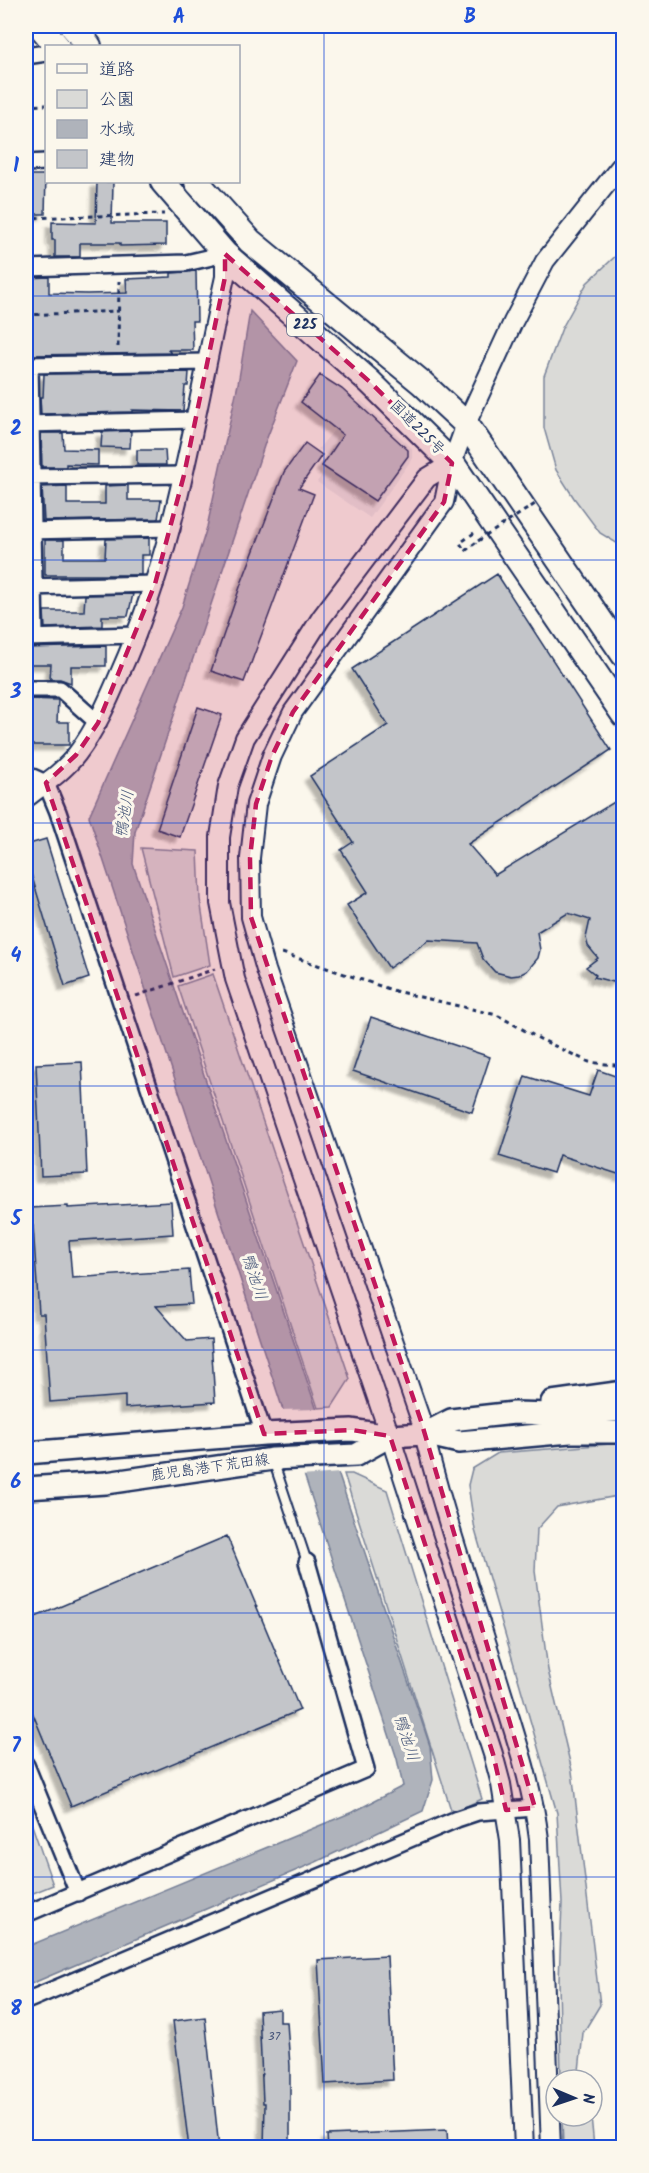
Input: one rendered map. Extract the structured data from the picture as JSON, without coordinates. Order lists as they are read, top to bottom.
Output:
{
  "streets": {
    "highway": ["225", "国道225号"],
    "main road": ["鹿児島港下荒田線"]
  },
  "water": ["鴨池川"],
  "house_numbers": ["37"],
  "legend": [
    "道路",
    "公園",
    "水域",
    "建物"
  ],
  "north": "right",
  "grid": {
    "columns": ["A", "B"],
    "rows": [
      "1",
      "2",
      "3",
      "4",
      "5",
      "6",
      "7",
      "8"
    ]
  }
}
